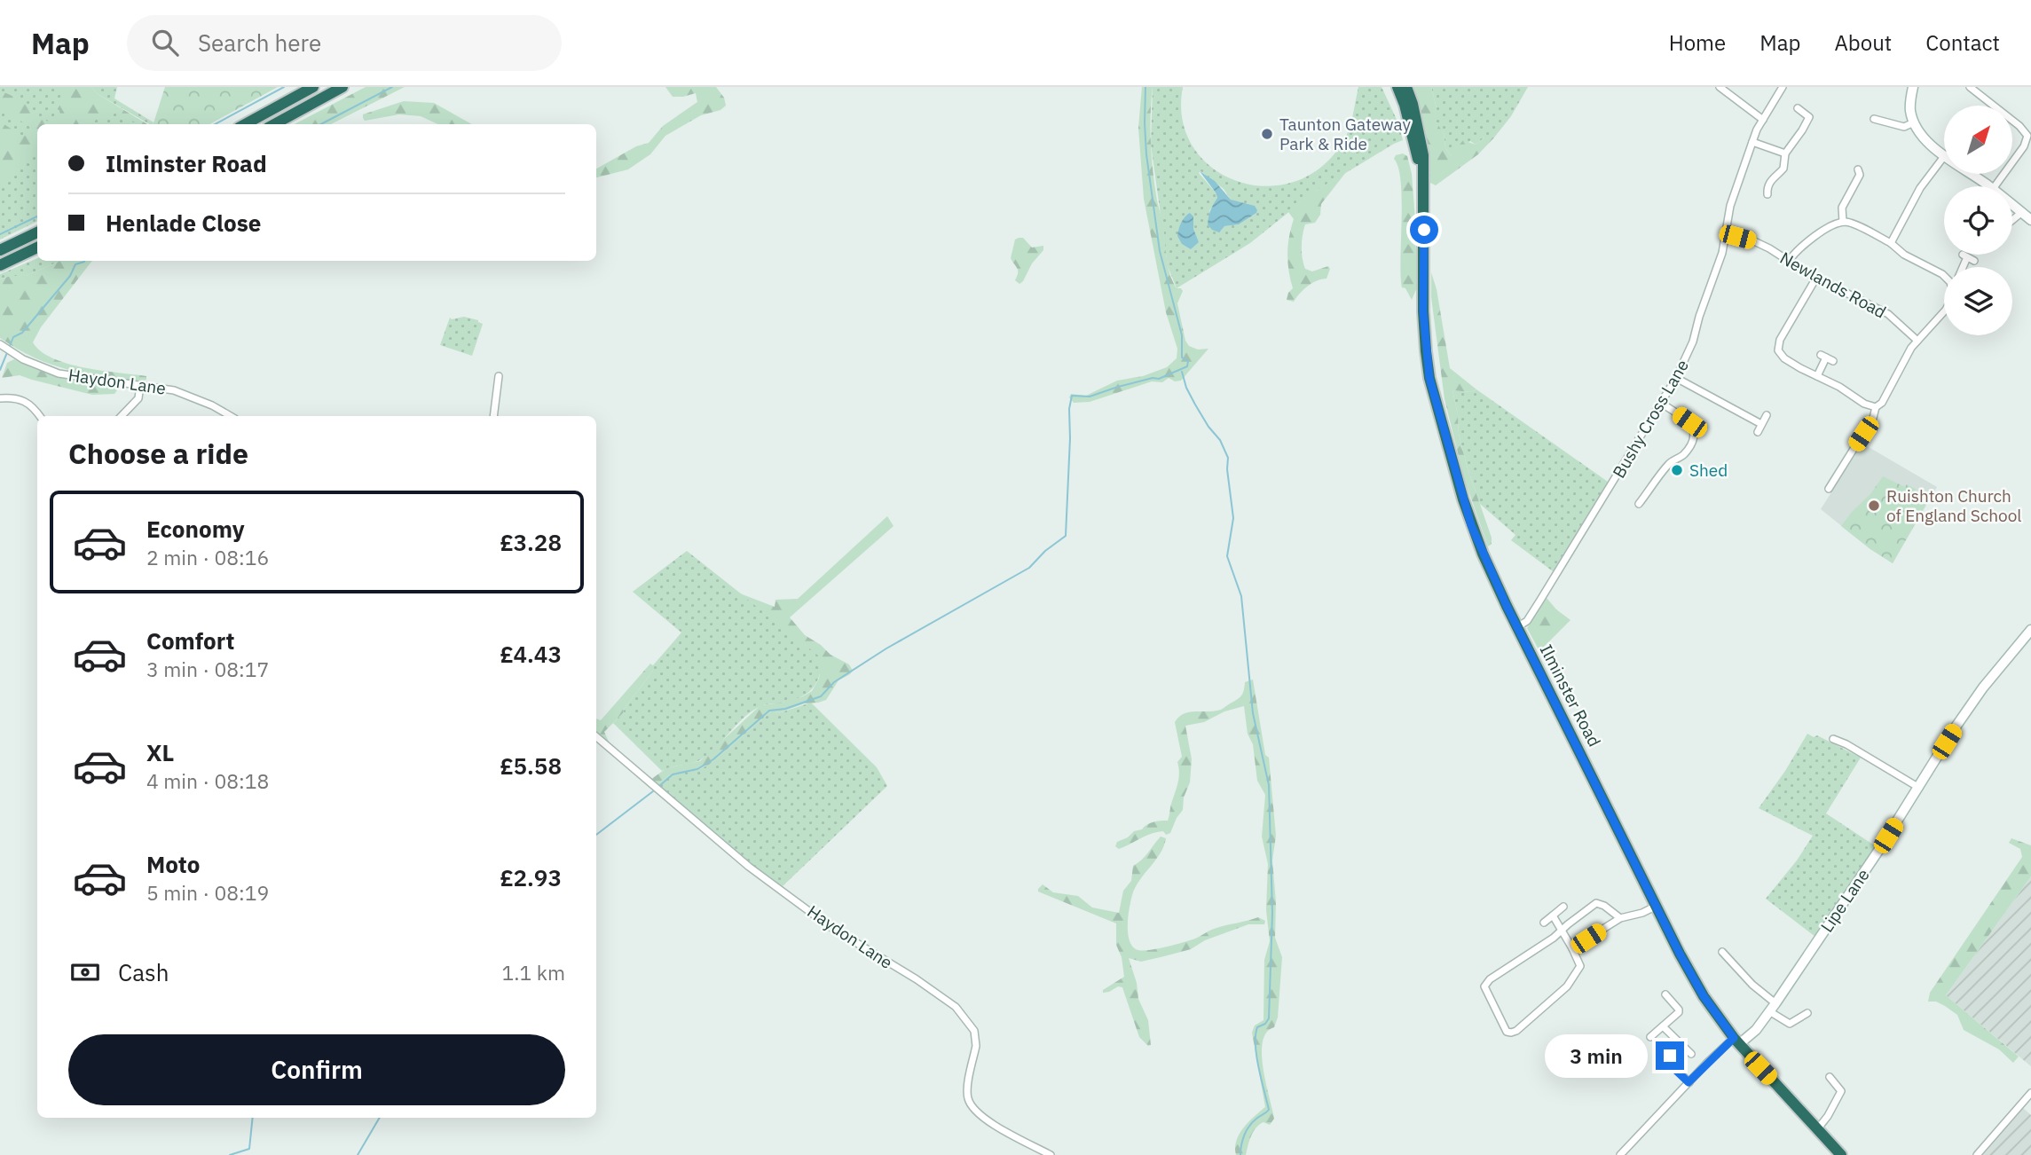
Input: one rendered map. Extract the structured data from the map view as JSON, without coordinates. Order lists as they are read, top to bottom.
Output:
{
  "streets": {
    "highway": ["Ilminster Road"],
    "street": [
      "Newlands Road",
      "Haydon Lane",
      "Bushy Cross Lane",
      "Lipe Lane"
    ]
  },
  "crossings": [
    ["Newlands Road", "Bushy Cross Lane"],
    ["Bushy Cross Lane", "Ilminster Road"],
    ["Ilminster Road", "Lipe Lane"]
  ],
  "places": ["Taunton Gateway Park & Ride", "Shed", "Ruishton Church of England School"],
  "north": "top right",
  "page": {
    "header": "Map",
    "search": "Search here",
    "nav": [
      "Home",
      "Map",
      "About",
      "Contact"
    ],
    "banner": ["Ilminster Road", "Henlade Close"],
    "heading": "Choose a ride",
    "list": [
      {
        "name": "Economy",
        "note": "2 min · 08:16",
        "value": "£3.28"
      },
      {
        "name": "Comfort",
        "note": "3 min · 08:17",
        "value": "£4.43"
      },
      {
        "name": "XL",
        "note": "4 min · 08:18",
        "value": "£5.58"
      },
      {
        "name": "Moto",
        "note": "5 min · 08:19",
        "value": "£2.93"
      }
    ],
    "pay": ["Cash", "1.1 km"],
    "buttons": "Confirm",
    "bubble": "3 min"
  }
}
